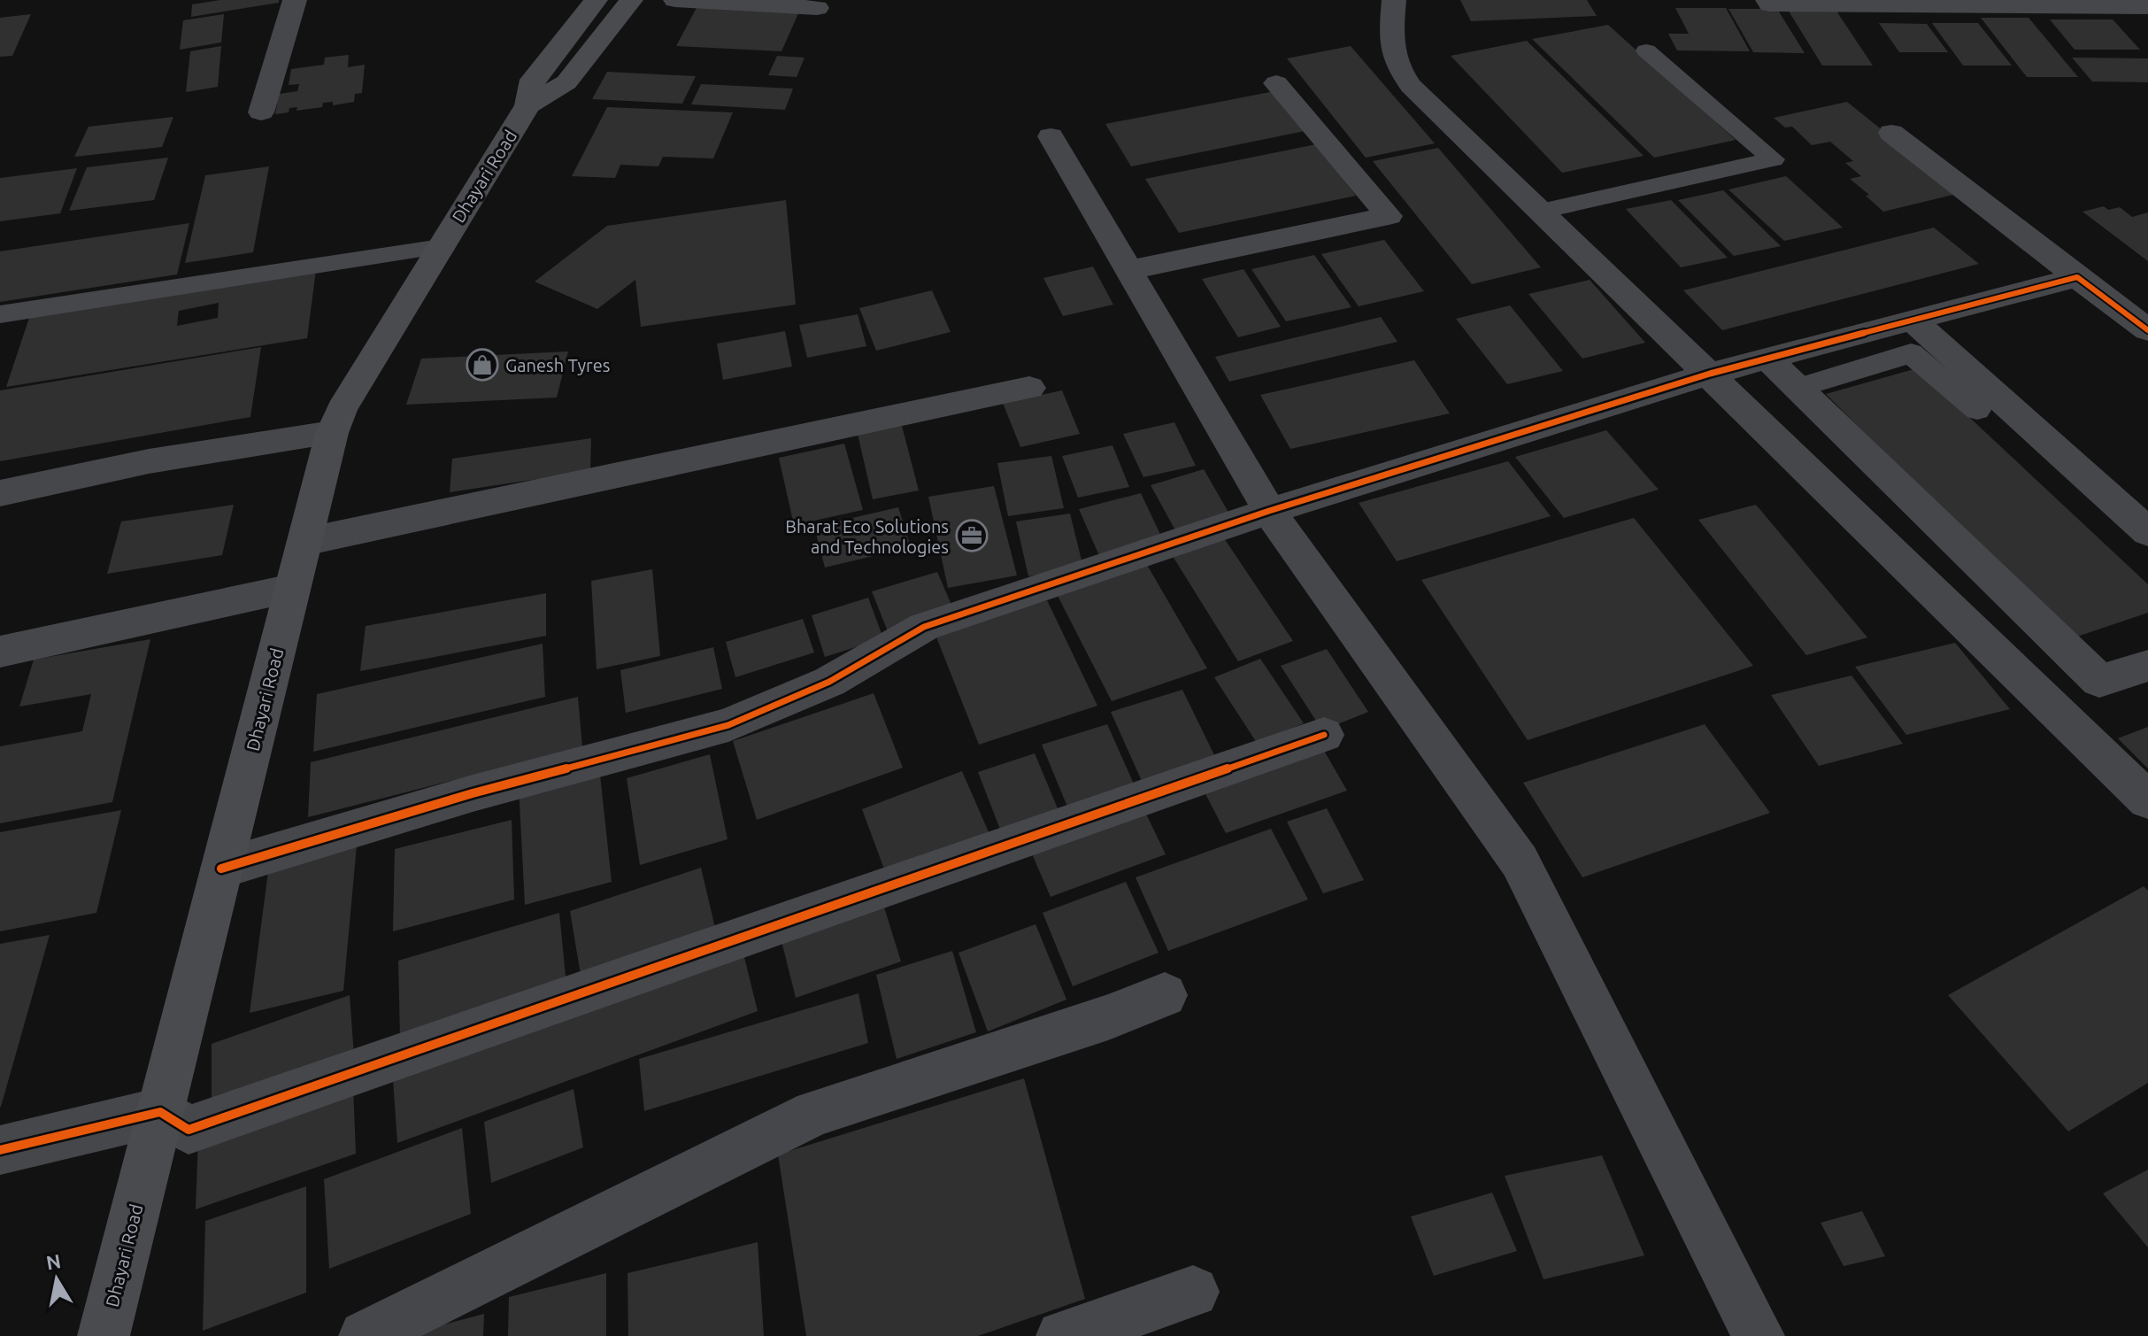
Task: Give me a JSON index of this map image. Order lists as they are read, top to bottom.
{
  "streets": {
    "main road": ["Dhayari Road"]
  },
  "places": {
    "shop": ["Ganesh Tyres"],
    "office": ["Bharat Eco Solutions and Technologies"]
  },
  "north": "top"
}
